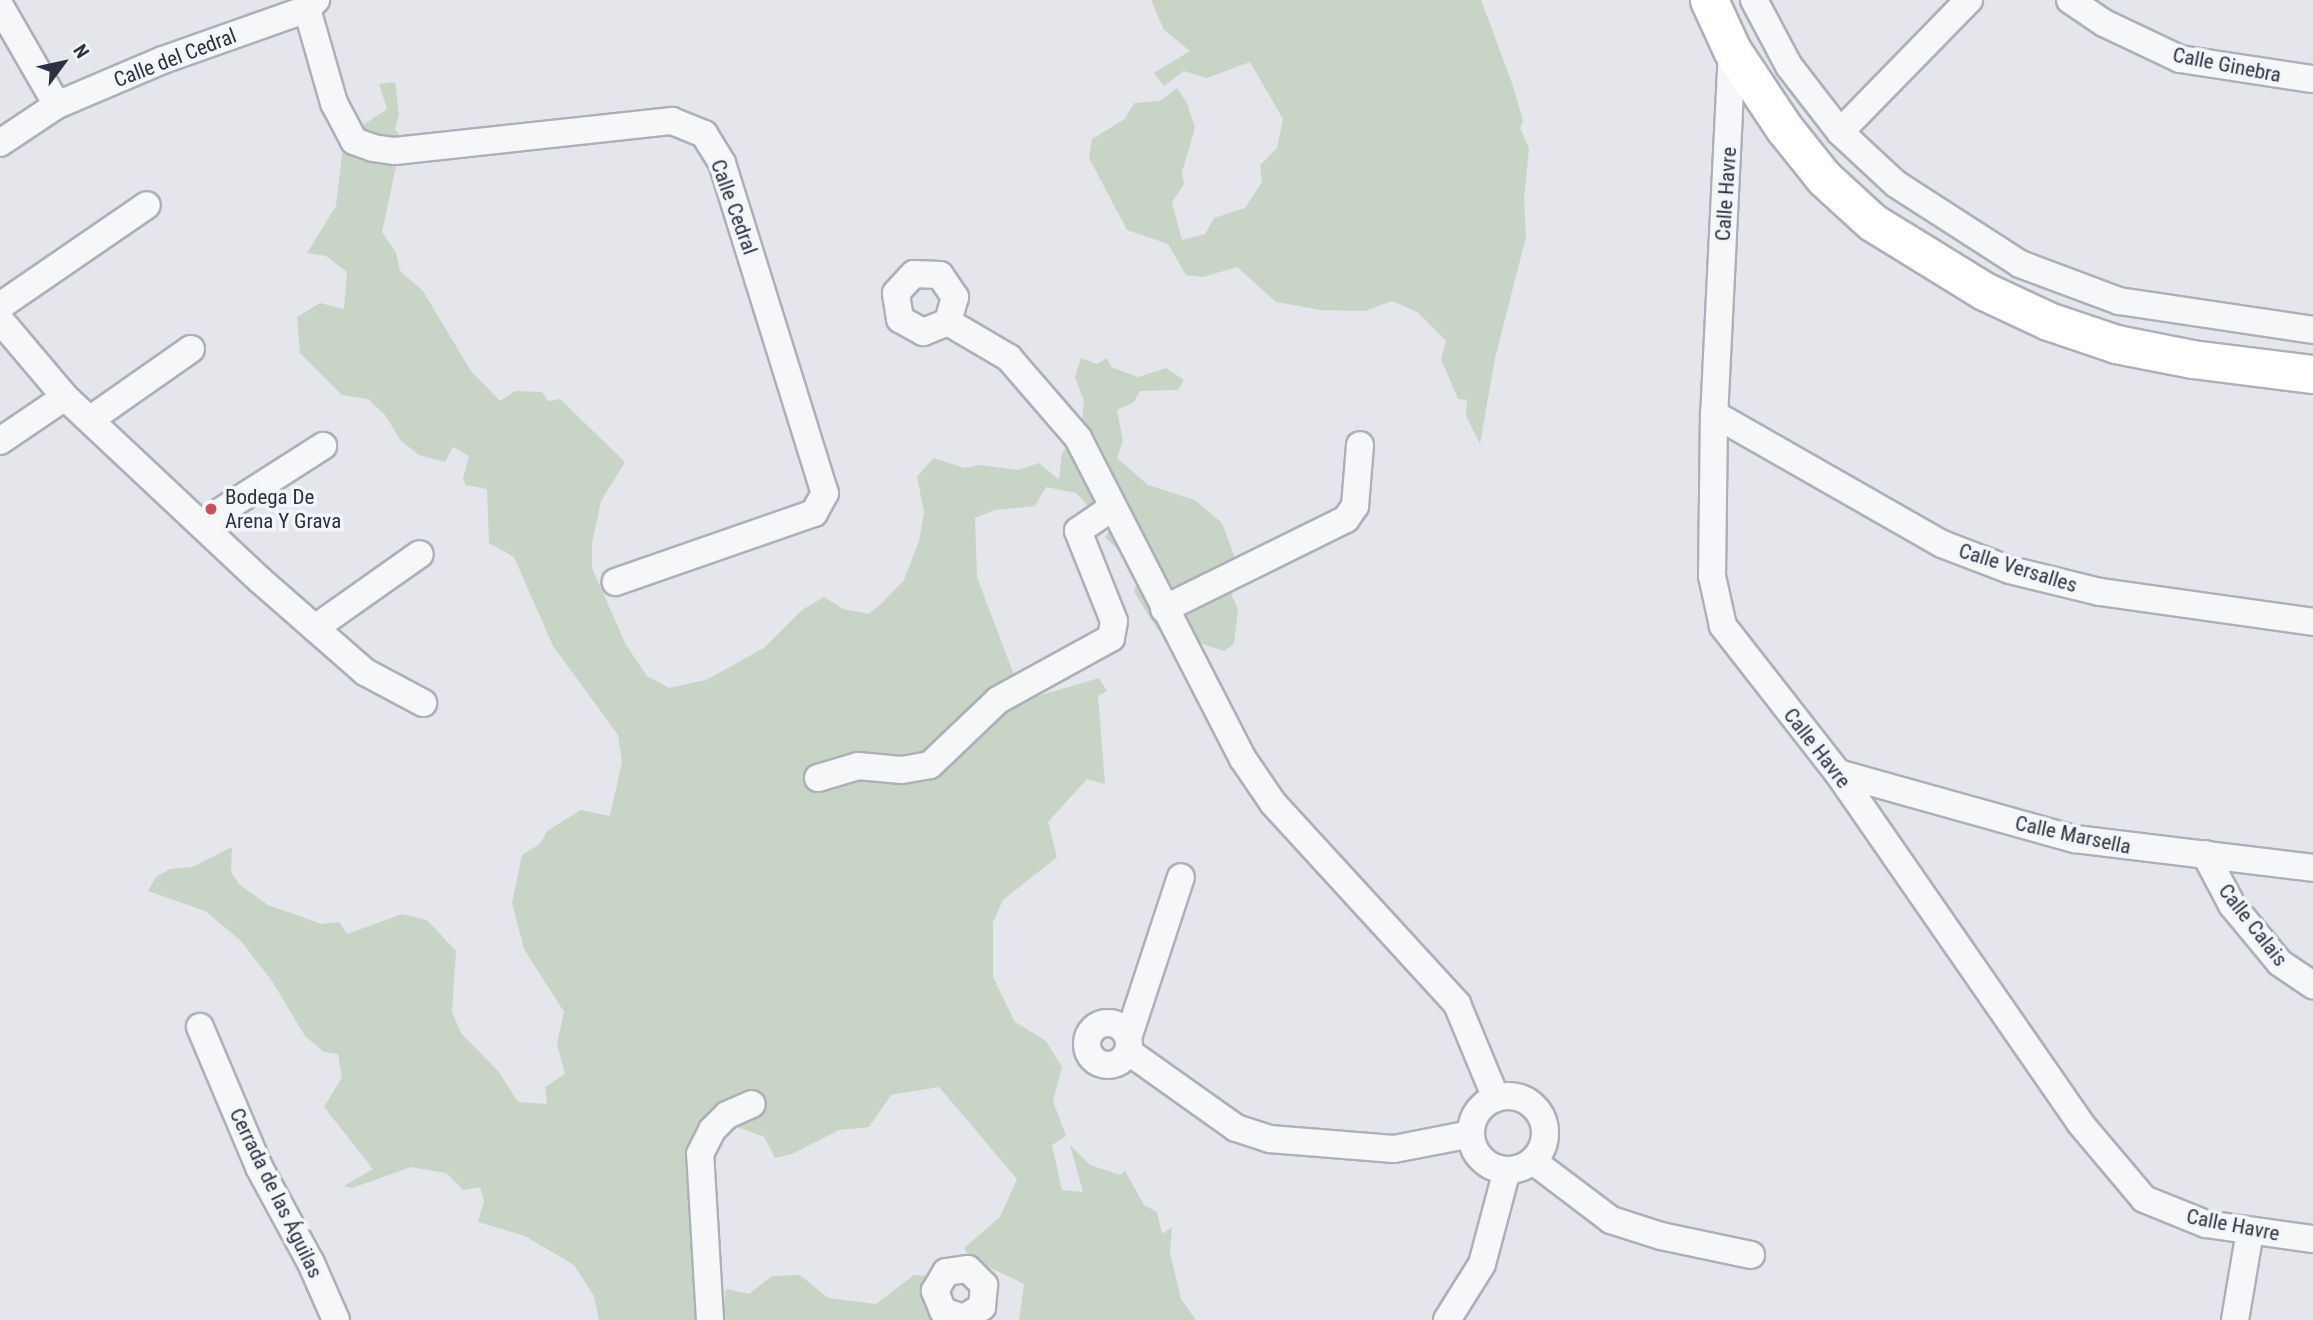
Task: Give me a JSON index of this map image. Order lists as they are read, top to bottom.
{
  "streets": {
    "street": [
      "Calle del Cedral",
      "Calle Ginebra",
      "Calle Havre",
      "Calle Cedral",
      "Calle Versalles",
      "Calle Marsella",
      "Calle Calais",
      "Cerrada de las Águilas"
    ]
  },
  "crossings": [
    ["Calle del Cedral", "Calle Cedral"],
    ["Calle Havre", "Calle Versalles"],
    ["Calle Havre", "Calle Marsella"],
    ["Calle Marsella", "Calle Calais"]
  ],
  "places": ["Bodega De Arena Y Grava"],
  "north": "top right"
}
